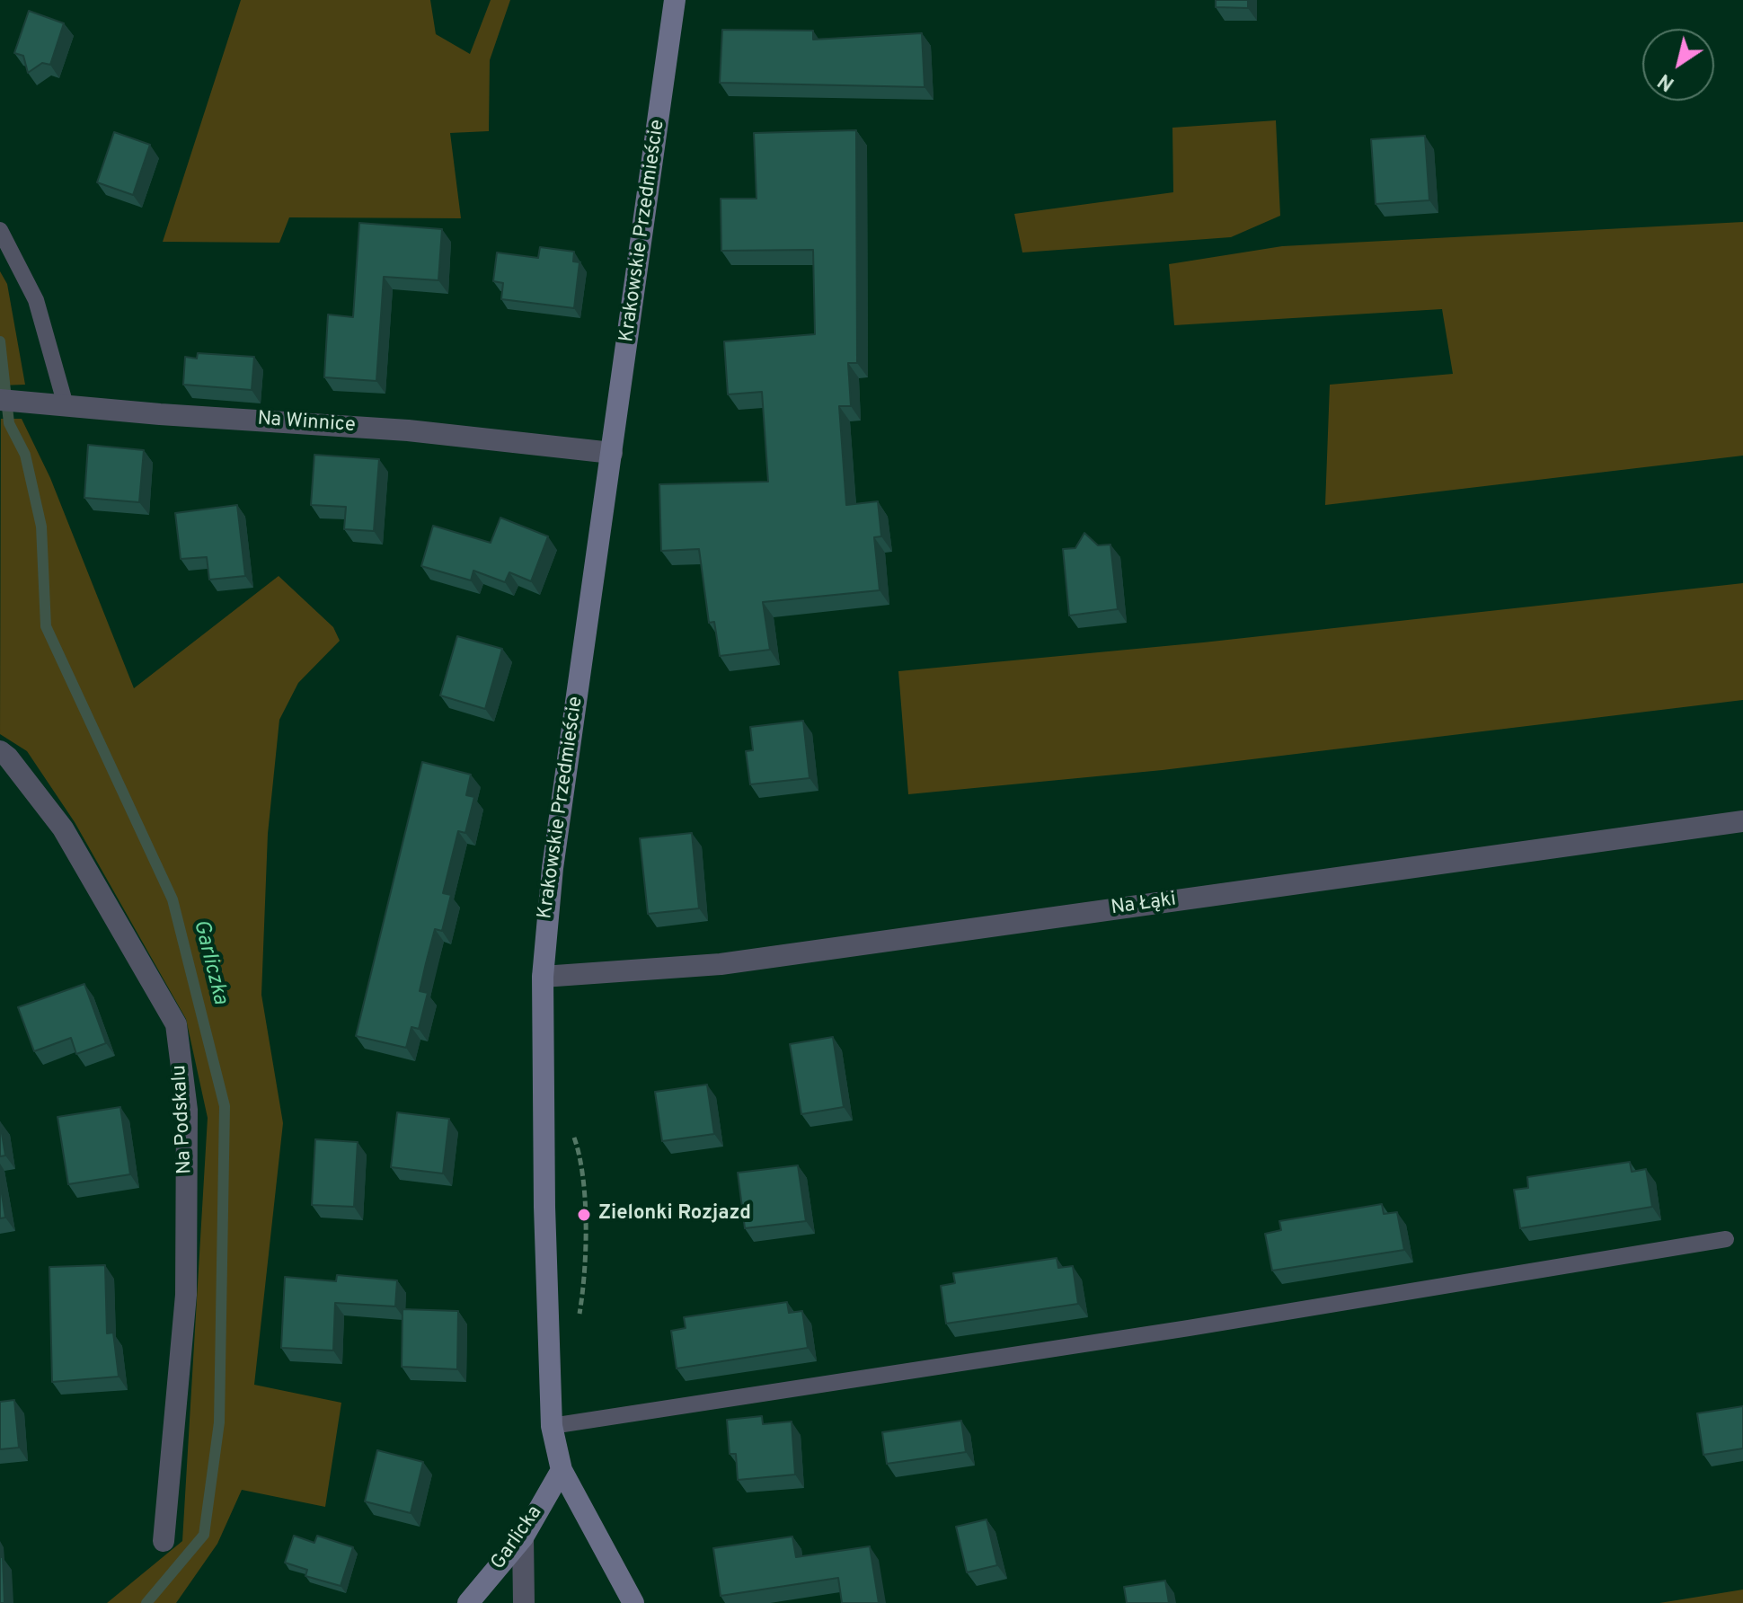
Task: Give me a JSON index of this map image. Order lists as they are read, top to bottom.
{
  "streets": {
    "main road": ["Krakowskie Przedmieście", "Garlicka"],
    "street": ["Na Winnice", "Na Łąki", "Na Podskalu"]
  },
  "crossings": [
    ["Krakowskie Przedmieście", "Na Winnice"],
    ["Krakowskie Przedmieście", "Na Łąki"],
    ["Krakowskie Przedmieście", "Garlicka"]
  ],
  "water": ["Garliczka"],
  "places": ["Zielonki Rozjazd"],
  "north": "bottom left"
}
